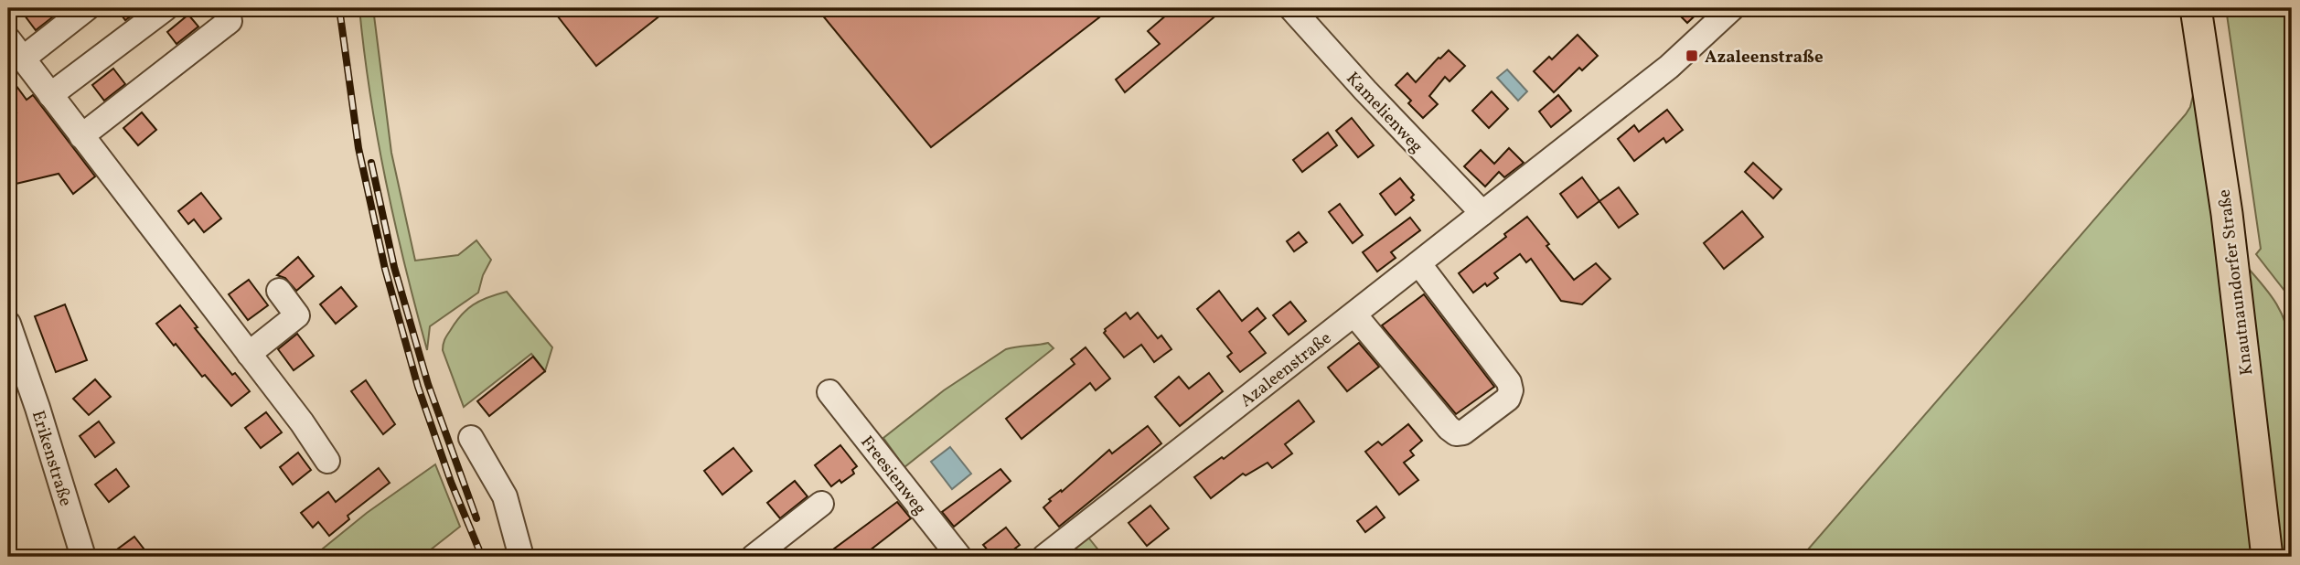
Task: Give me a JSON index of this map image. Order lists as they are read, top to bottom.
{
  "streets": {
    "main road": ["Knautnaundorfer Straße"],
    "street": [
      "Kamelienweg",
      "Azaleenstraße",
      "Erikenstraße",
      "Freesienweg"
    ]
  },
  "crossings": [
    ["Kamelienweg", "Azaleenstraße"]
  ],
  "places": {
    "transit": ["Azaleenstraße"]
  }
}
